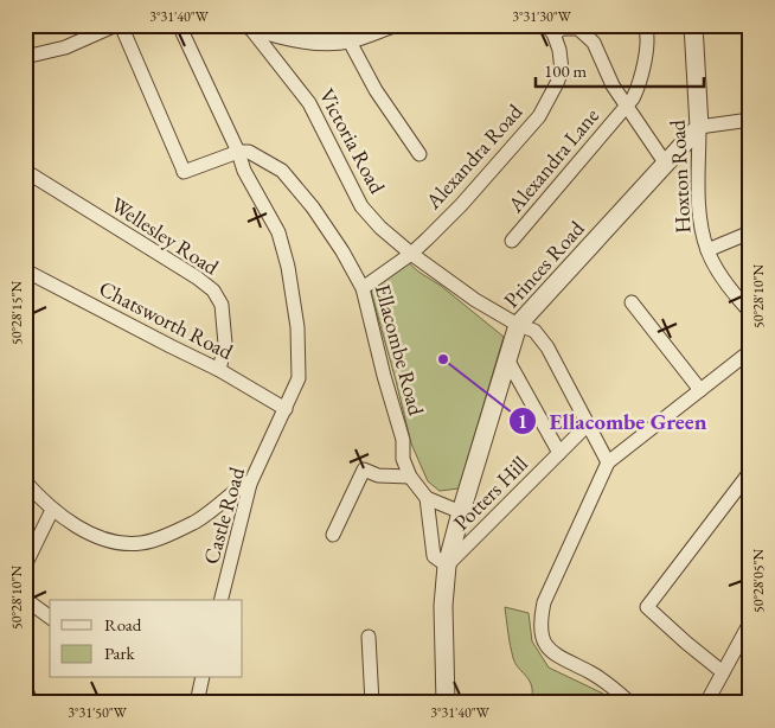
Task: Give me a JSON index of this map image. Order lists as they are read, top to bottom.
{
  "streets": {
    "street": [
      "Victoria Road",
      "Alexandra Road",
      "Alexandra Lane",
      "Hoxton Road",
      "Wellesley Road",
      "Princes Road",
      "Chatsworth Road",
      "Ellacombe Road",
      "Potters Hill",
      "Castle Road"
    ]
  },
  "crossings": [
    ["Victoria Road", "Alexandra Road"],
    ["Victoria Road", "Princes Road"],
    ["Victoria Road", "Potters Hill"],
    ["Alexandra Road", "Ellacombe Road"],
    ["Hoxton Road", "Princes Road"],
    ["Wellesley Road", "Chatsworth Road"],
    ["Princes Road", "Ellacombe Road"],
    ["Princes Road", "Potters Hill"],
    ["Chatsworth Road", "Castle Road"],
    ["Ellacombe Road", "Castle Road"]
  ],
  "places": ["Ellacombe Green"],
  "legend": ["Road", "Park"],
  "scale_bar": "100 m",
  "coordinates": [
    "3°31'40\"W",
    "3°31'30\"W",
    "50°28'10\"N",
    "50°28'15\"N",
    "50°28'05\"N",
    "3°31'50\"W"
  ]
}
